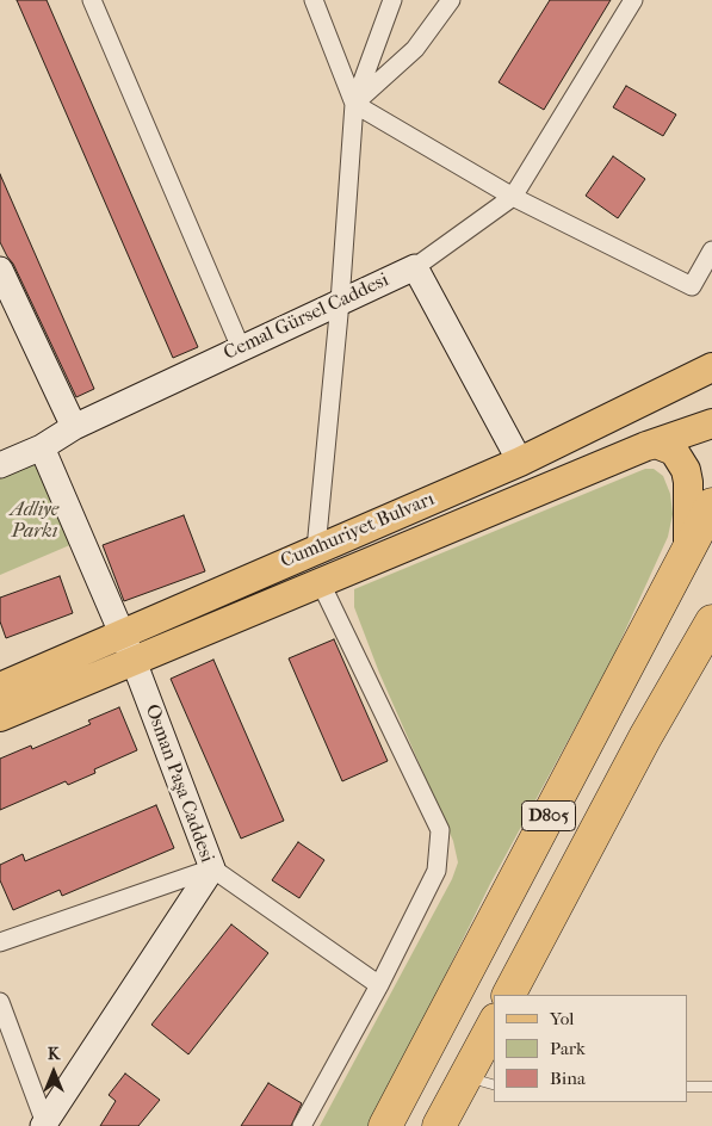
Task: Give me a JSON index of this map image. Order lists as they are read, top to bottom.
{
  "streets": {
    "highway": ["D805"],
    "main road": ["Cemal Gürsel Caddesi", "Cumhuriyet Bulvarı", "Osman Paşa Caddesi"]
  },
  "crossings": [
    ["Cemal Gürsel Caddesi", "Osman Paşa Caddesi"],
    ["Cumhuriyet Bulvarı", "Osman Paşa Caddesi"]
  ],
  "parks": ["Adliye Parkı"],
  "legend": ["Yol", "Park", "Bina"],
  "north": "top"
}
